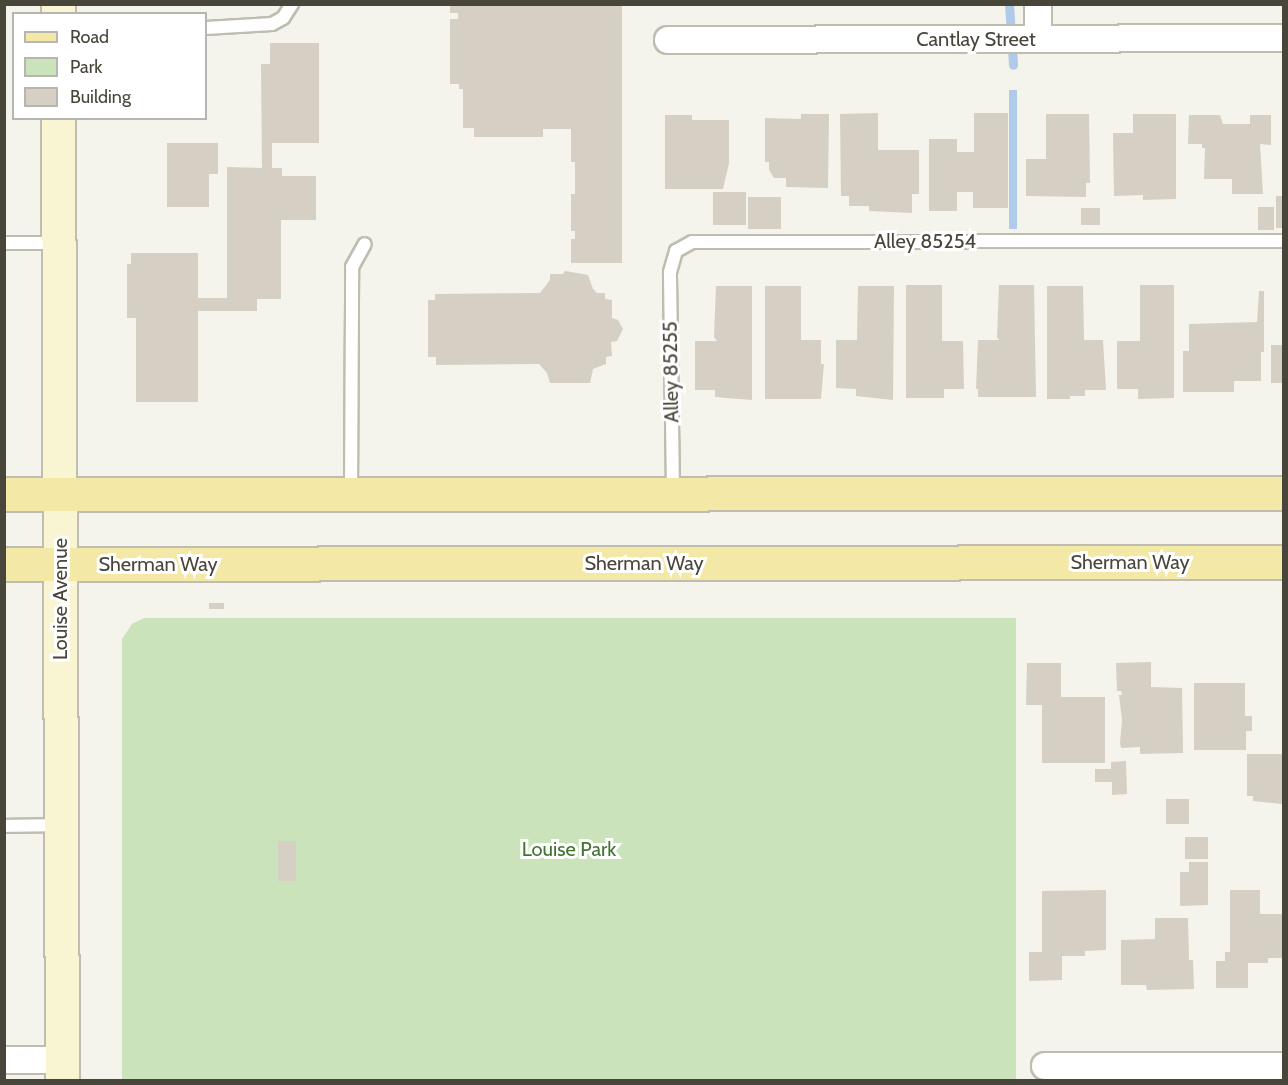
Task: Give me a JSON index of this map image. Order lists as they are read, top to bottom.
{
  "streets": {
    "main road": ["Sherman Way", "Louise Avenue"],
    "street": ["Cantlay Street"],
    "lane": ["Alley 85254", "Alley 85255"]
  },
  "crossings": [
    ["Alley 85254", "Alley 85255"],
    ["Sherman Way", "Louise Avenue"]
  ],
  "parks": ["Louise Park"],
  "legend": ["Road", "Park", "Building"]
}
